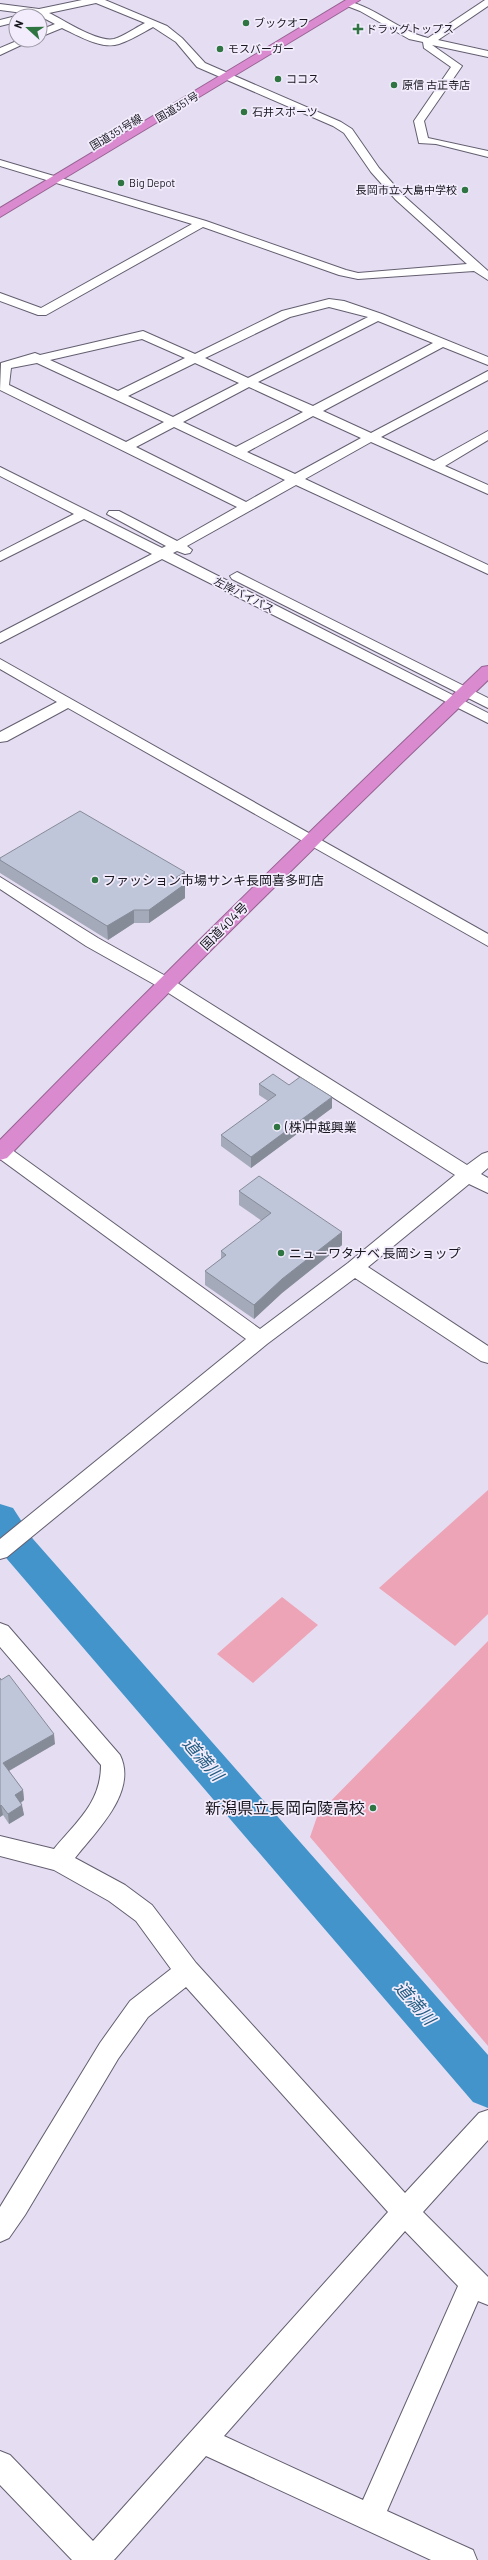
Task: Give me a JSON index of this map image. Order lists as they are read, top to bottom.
{
  "streets": {
    "highway": ["国道351号", "国道351号線", "国道404号"],
    "street": ["左岸バイパス"]
  },
  "crossings": [
    ["国道351号", "国道351号線"],
    ["左岸バイパス", "国道404号"]
  ],
  "water": ["道満川"],
  "places": {
    "other": [
      "ブックオフ",
      "モスバーガー",
      "ココス",
      "原信 古正寺店",
      "石井スポーツ",
      "Big Depot",
      "長岡市立 大島中学校",
      "ファッション市場サンキ長岡喜多町店",
      "(株)中越興業",
      "ニューワタナベ 長岡ショップ",
      "新潟県立長岡向陵高校"
    ],
    "health": ["ドラッグトップス"]
  },
  "north": "left"
}
